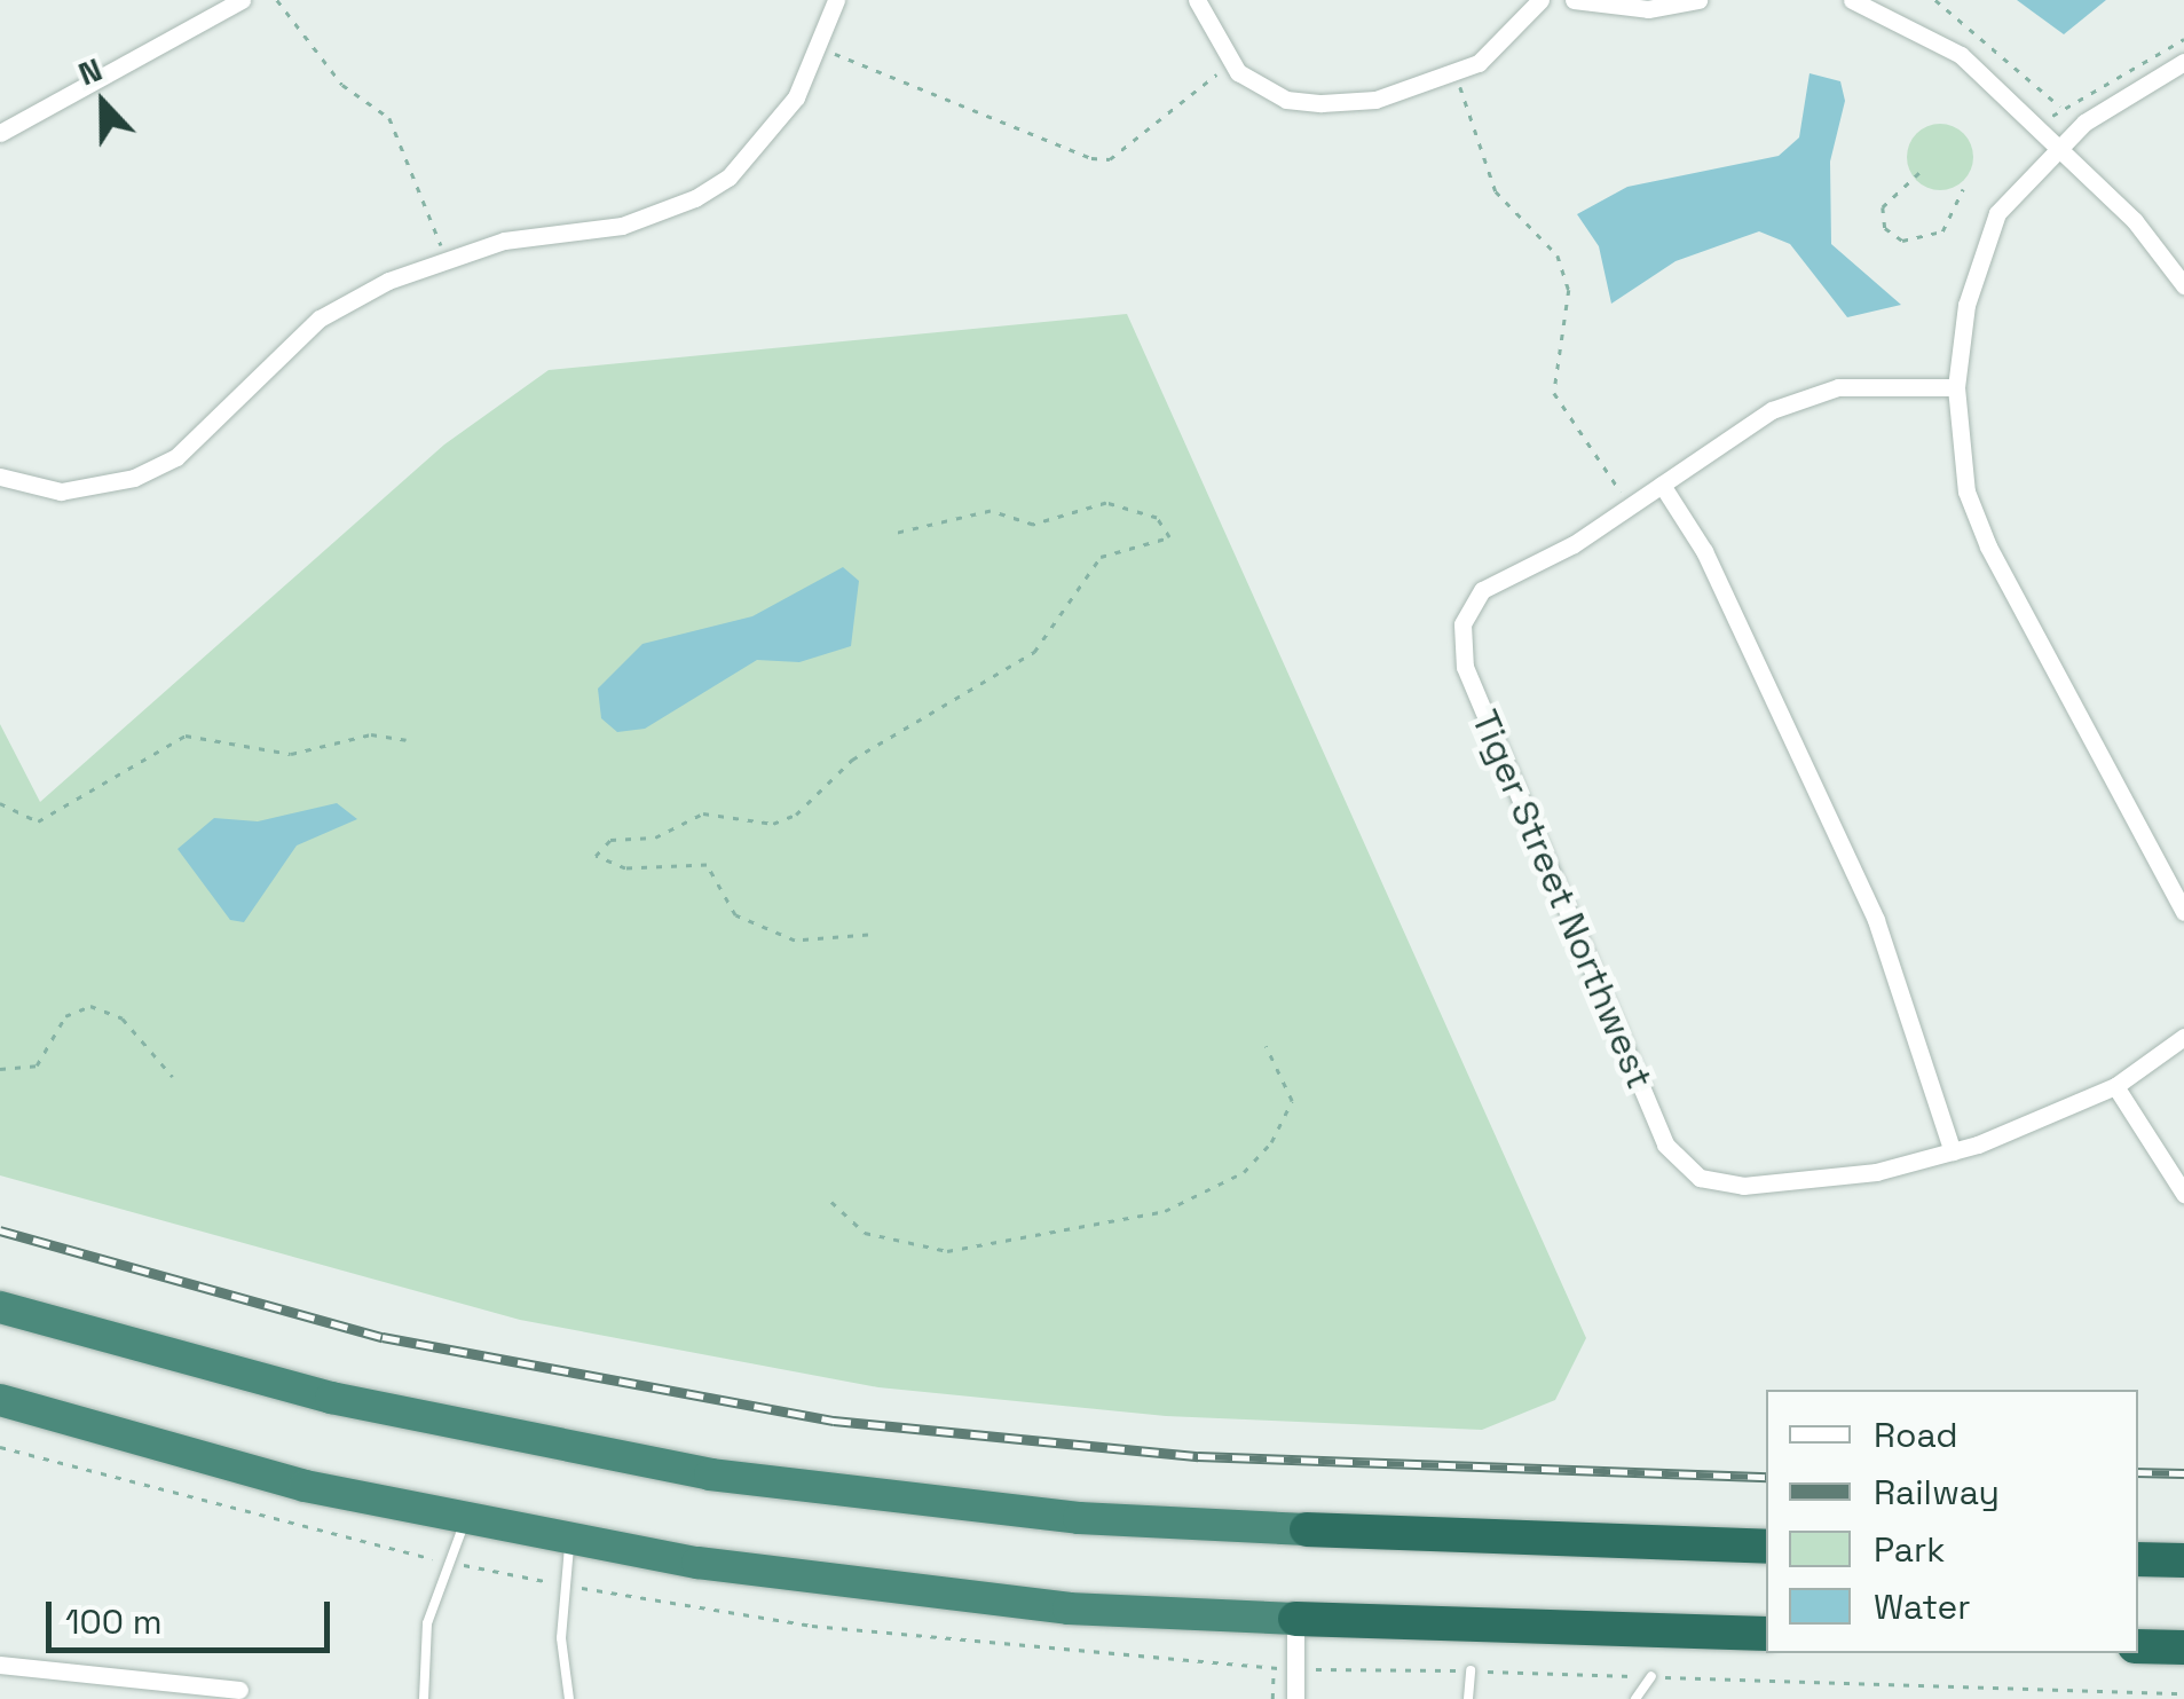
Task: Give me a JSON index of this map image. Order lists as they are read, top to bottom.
{
  "streets": {
    "street": ["Tiger Street Northwest"]
  },
  "legend": [
    "Road",
    "Railway",
    "Park",
    "Water"
  ],
  "scale_bar": "100 m",
  "north": "top"
}
